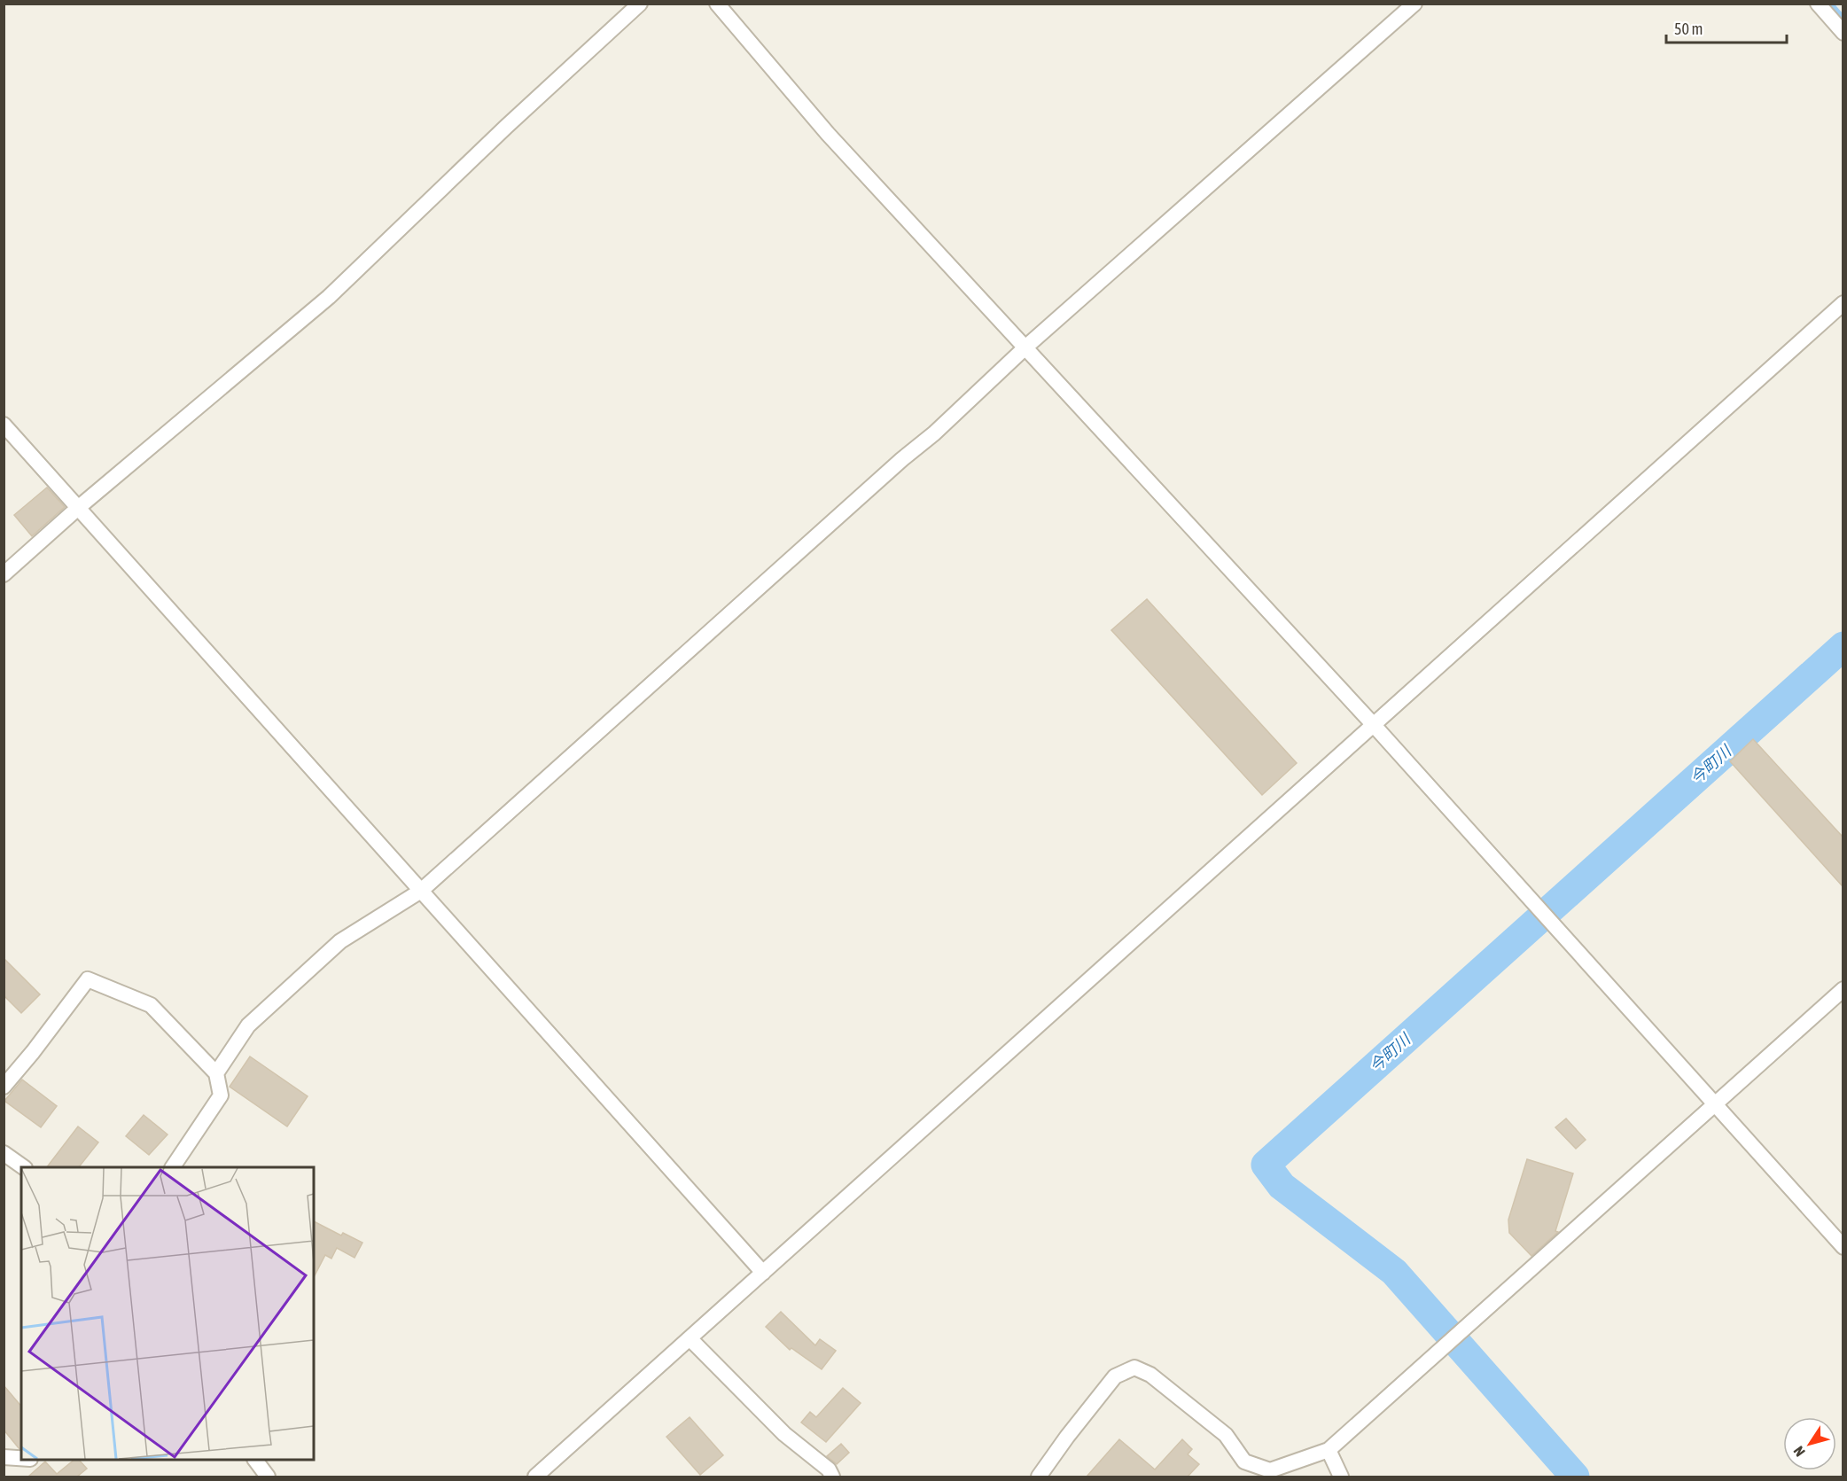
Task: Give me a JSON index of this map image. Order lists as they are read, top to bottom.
{
  "water": ["今町川"],
  "scale_bar": "50 m",
  "north": "bottom left"
}
